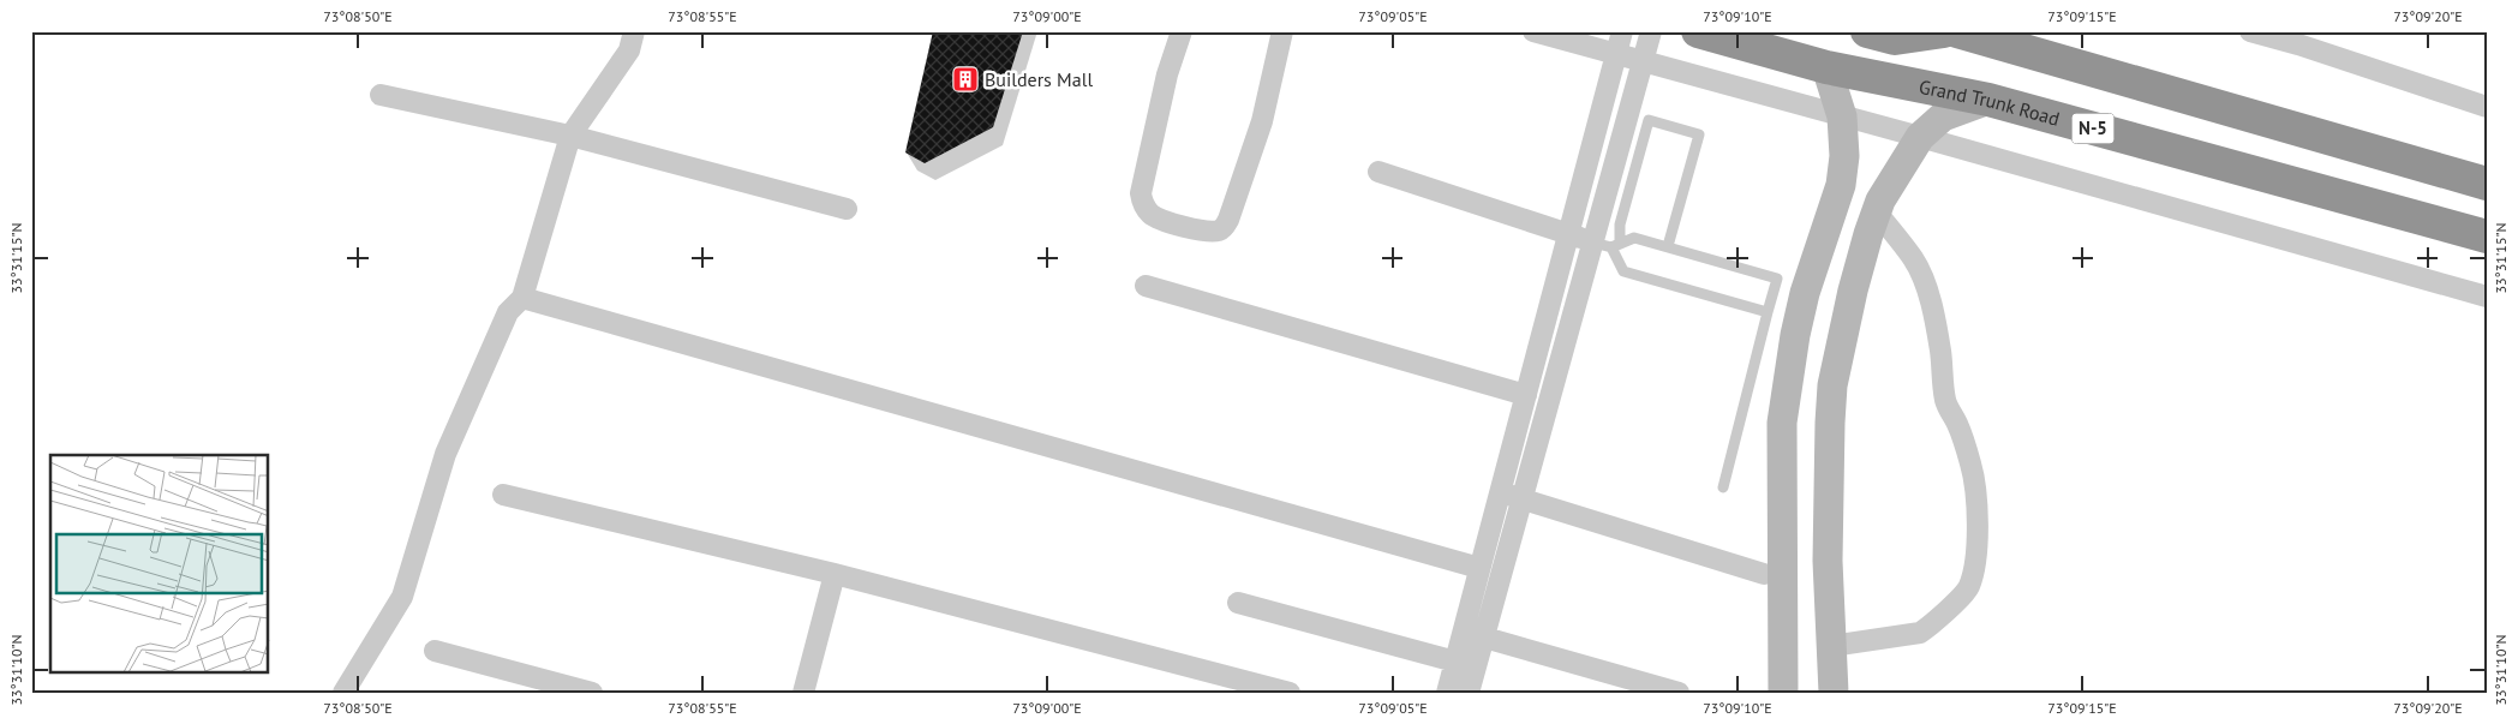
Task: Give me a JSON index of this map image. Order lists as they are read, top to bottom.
{
  "streets": {
    "highway": ["Grand Trunk Road", "N-5"]
  },
  "places": {
    "building": ["Builders Mall"]
  },
  "coordinates": [
    "73°08'50\"E",
    "73°08'55\"E",
    "73°09'00\"E",
    "73°09'05\"E",
    "73°09'10\"E",
    "73°09'15\"E",
    "73°09'20\"E",
    "33°31'15\"N",
    "33°31'10\"N"
  ]
}
